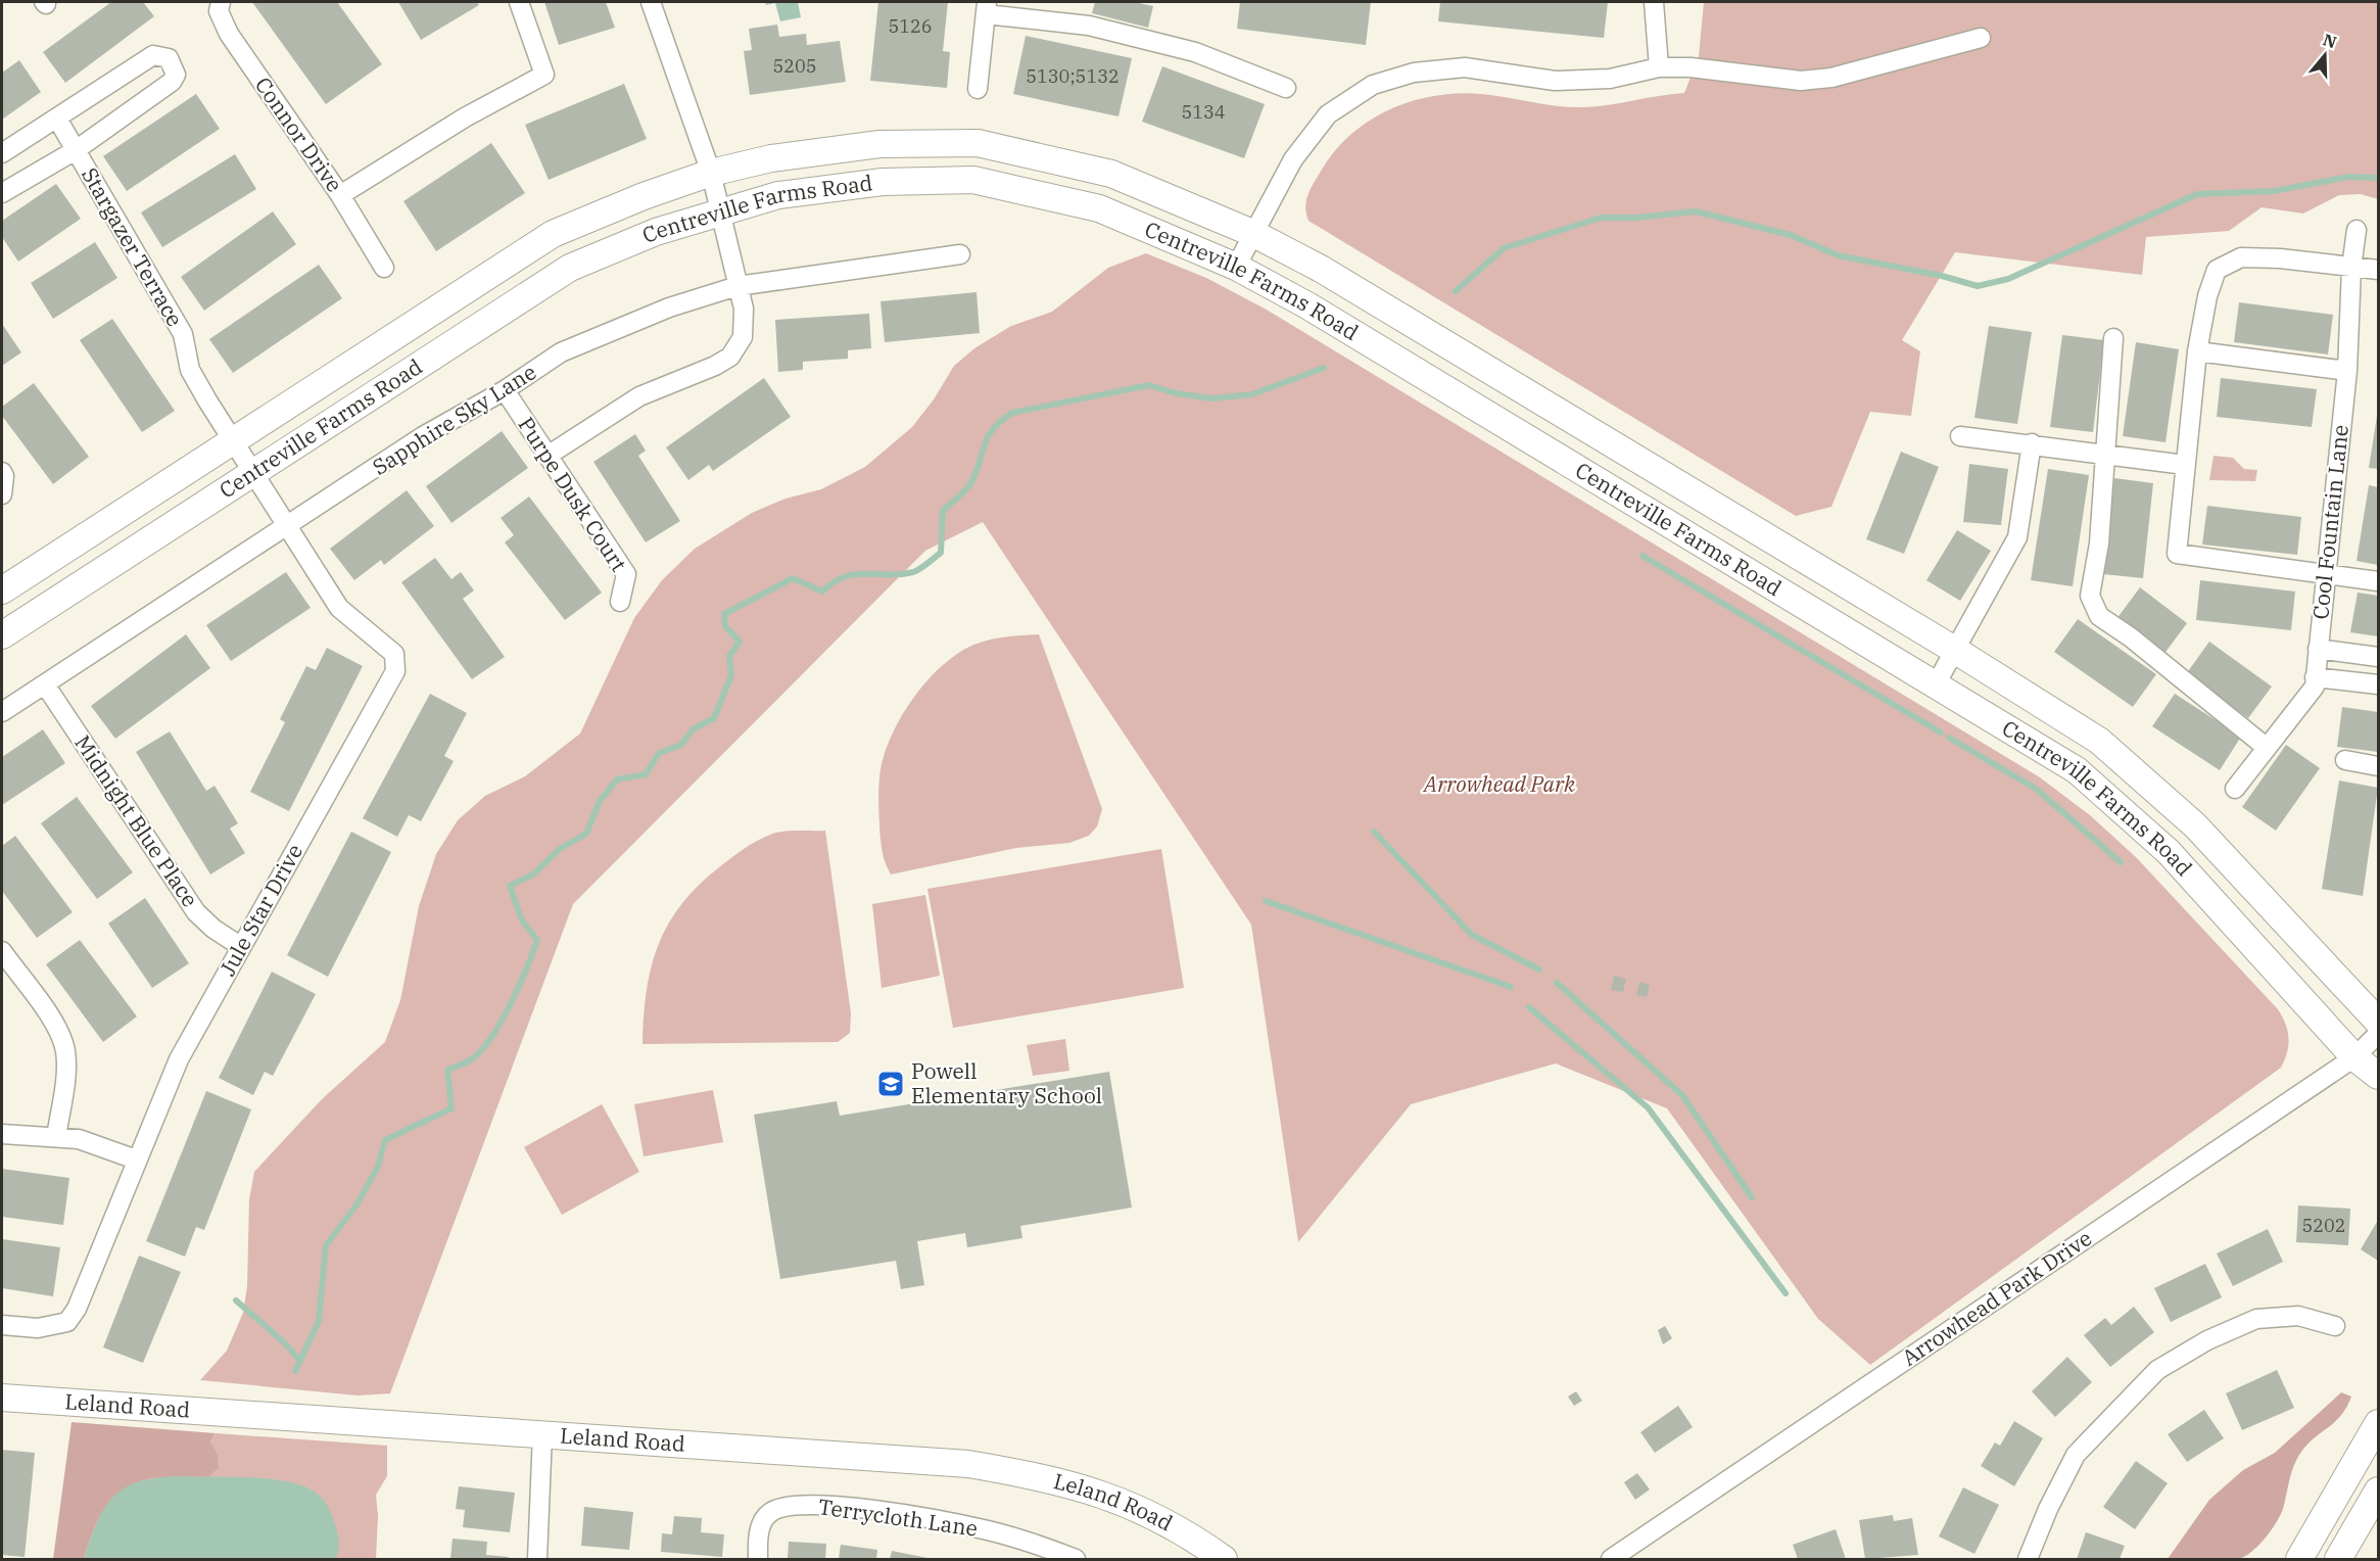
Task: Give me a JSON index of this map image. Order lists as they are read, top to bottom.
{
  "streets": {
    "street": [
      "Connor Drive",
      "Centreville Farms Road",
      "Stargazer Terrace",
      "Sapphire Sky Lane",
      "Purpe Dusk Court",
      "Cool Fountain Lane",
      "Midnight Blue Place",
      "Jule Star Drive",
      "Arrowhead Park Drive",
      "Leland Road",
      "Terrycloth Lane"
    ]
  },
  "crossings": [
    ["Centreville Farms Road", "Stargazer Terrace"],
    ["Centreville Farms Road", "Jule Star Drive"],
    ["Centreville Farms Road", "Arrowhead Park Drive"],
    ["Stargazer Terrace", "Jule Star Drive"],
    ["Sapphire Sky Lane", "Purpe Dusk Court"],
    ["Sapphire Sky Lane", "Midnight Blue Place"],
    ["Sapphire Sky Lane", "Jule Star Drive"],
    ["Midnight Blue Place", "Jule Star Drive"]
  ],
  "parks": ["Arrowhead Park"],
  "places": {
    "school or university": ["Powell Elementary School"]
  },
  "house_numbers": [
    "5126",
    "5205",
    "5130;5132",
    "5134",
    "5202"
  ],
  "north": "top"
}
